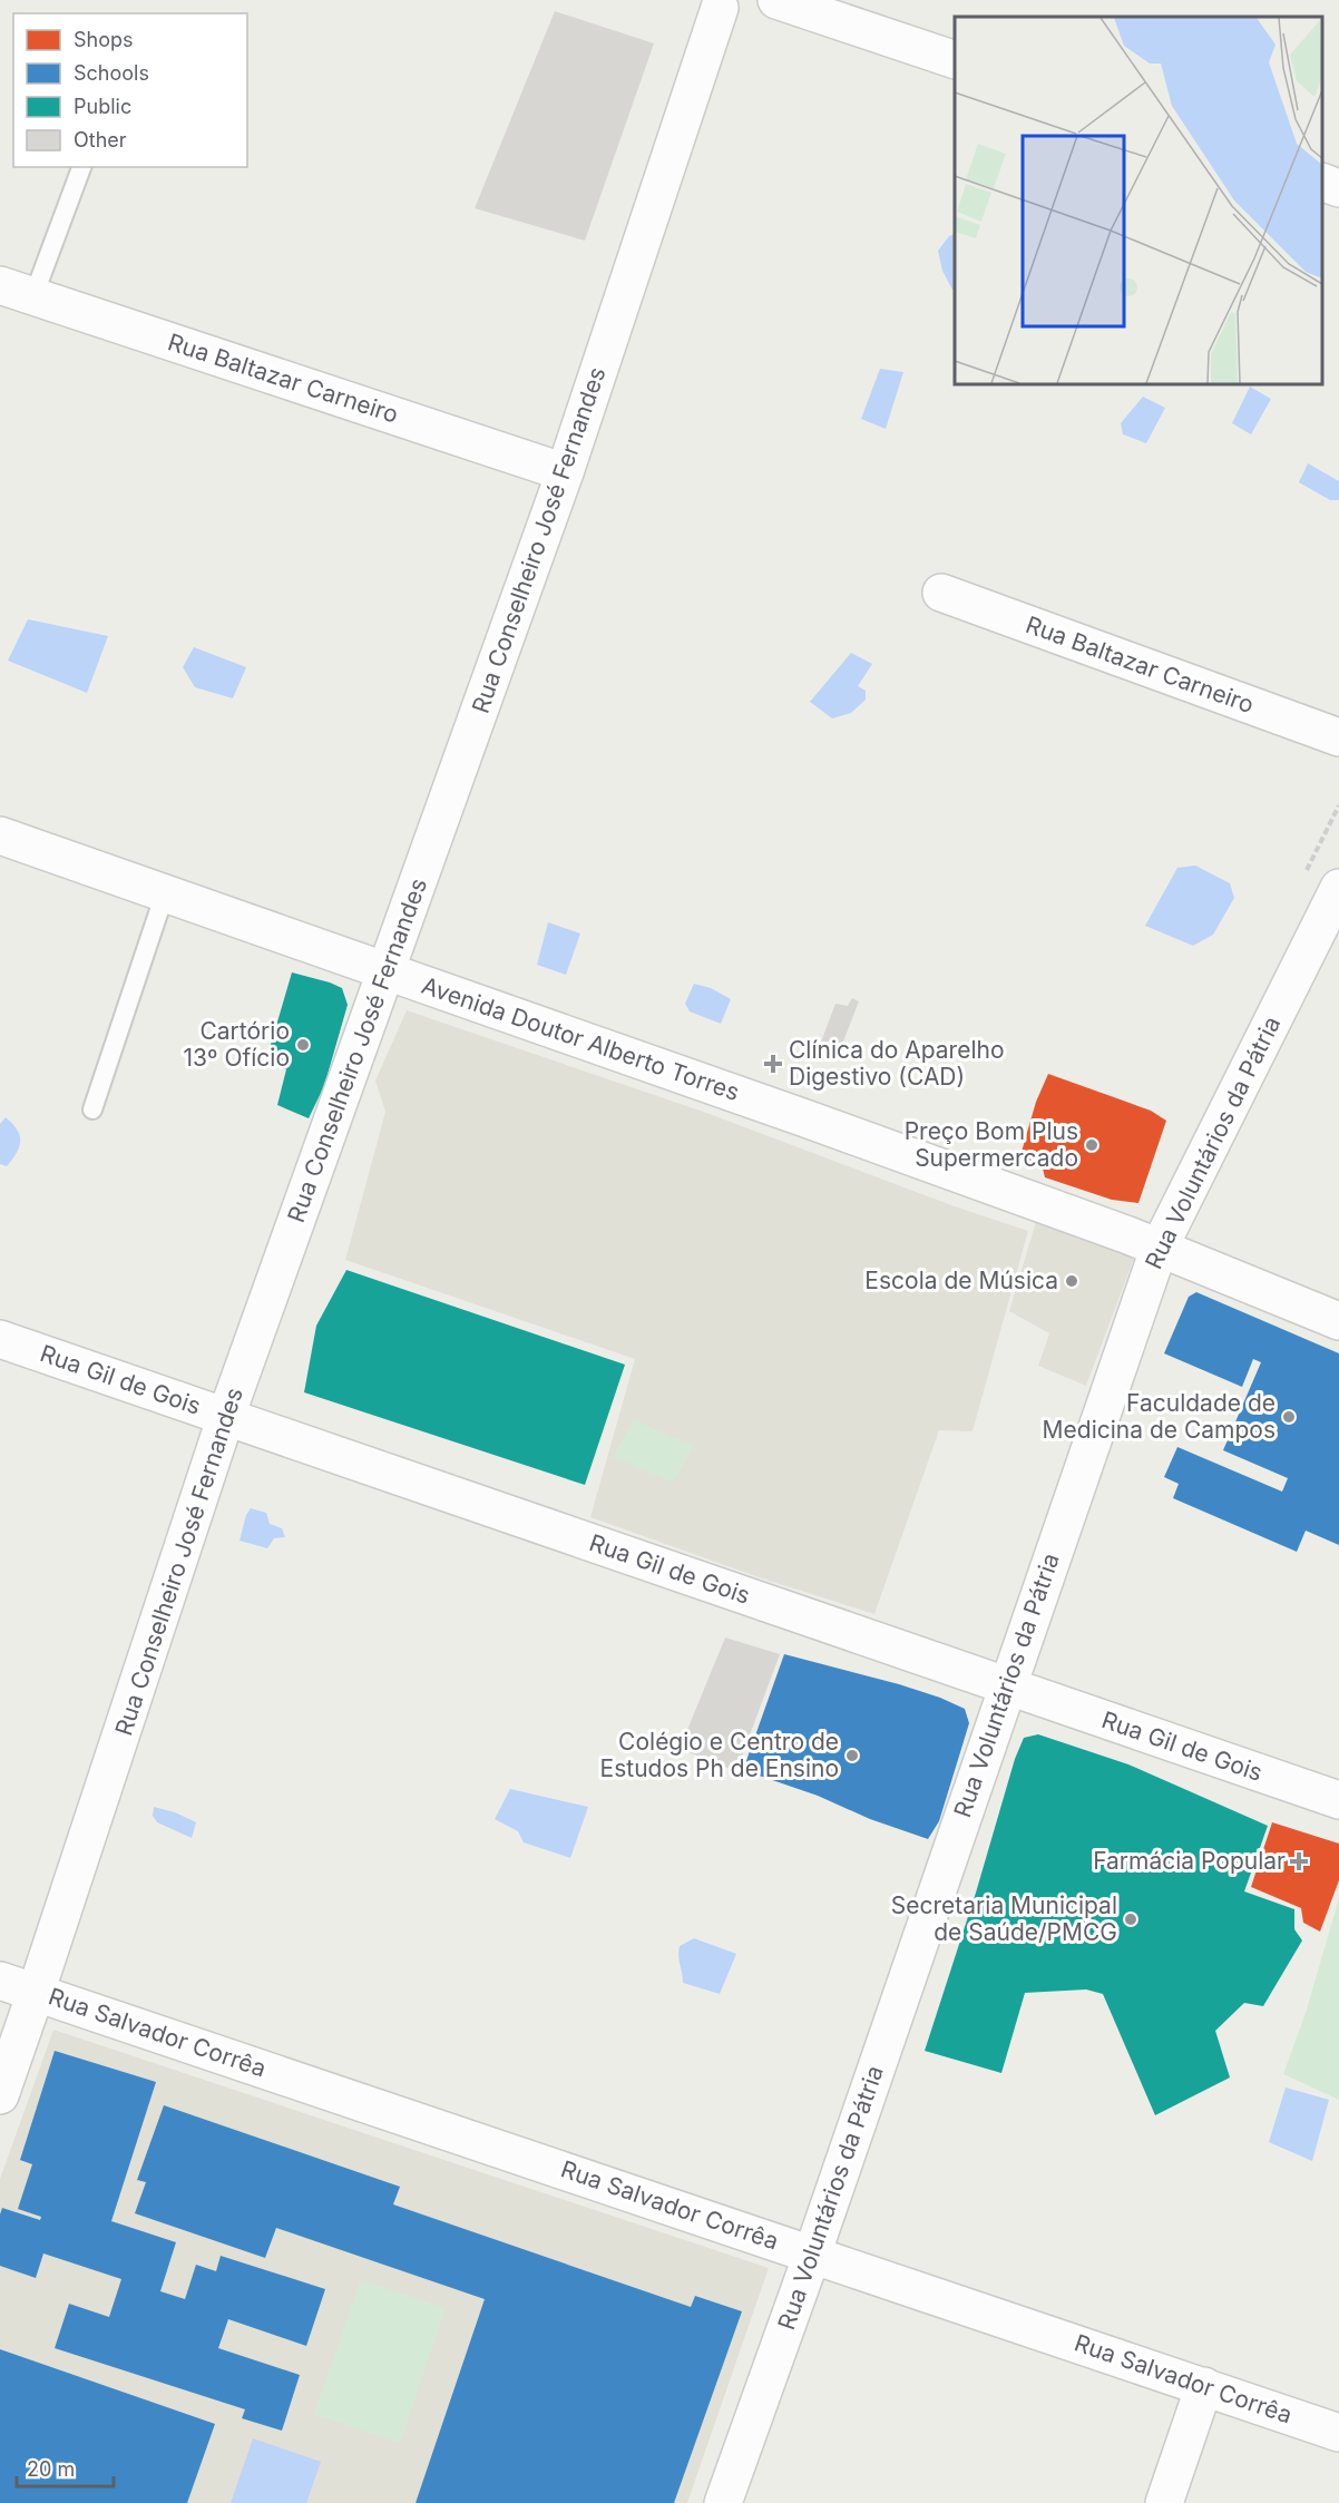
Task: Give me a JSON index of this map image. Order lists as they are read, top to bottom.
{
  "streets": {
    "main road": [
      "Rua Baltazar Carneiro",
      "Rua Conselheiro José Fernandes",
      "Avenida Doutor Alberto Torres",
      "Rua Voluntários da Pátria",
      "Rua Gil de Gois",
      "Rua Salvador Corrêa"
    ]
  },
  "crossings": [
    ["Rua Baltazar Carneiro", "Rua Conselheiro José Fernandes"],
    ["Rua Conselheiro José Fernandes", "Avenida Doutor Alberto Torres"],
    ["Rua Conselheiro José Fernandes", "Rua Gil de Gois"],
    ["Rua Conselheiro José Fernandes", "Rua Salvador Corrêa"],
    ["Avenida Doutor Alberto Torres", "Rua Voluntários da Pátria"],
    ["Rua Voluntários da Pátria", "Rua Gil de Gois"],
    ["Rua Voluntários da Pátria", "Rua Salvador Corrêa"]
  ],
  "places": {
    "other": [
      "Cartório 13º Ofício",
      "Preço Bom Plus Supermercado",
      "Escola de Música",
      "Faculdade de Medicina de Campos",
      "Colégio e Centro de Estudos Ph de Ensino",
      "Secretaria Municipal de Saúde/PMCG"
    ],
    "health": ["Clínica do Aparelho Digestivo (CAD)", "Farmácia Popular"]
  },
  "legend": [
    "Shops",
    "Schools",
    "Public",
    "Other"
  ],
  "scale_bar": "20 m"
}
